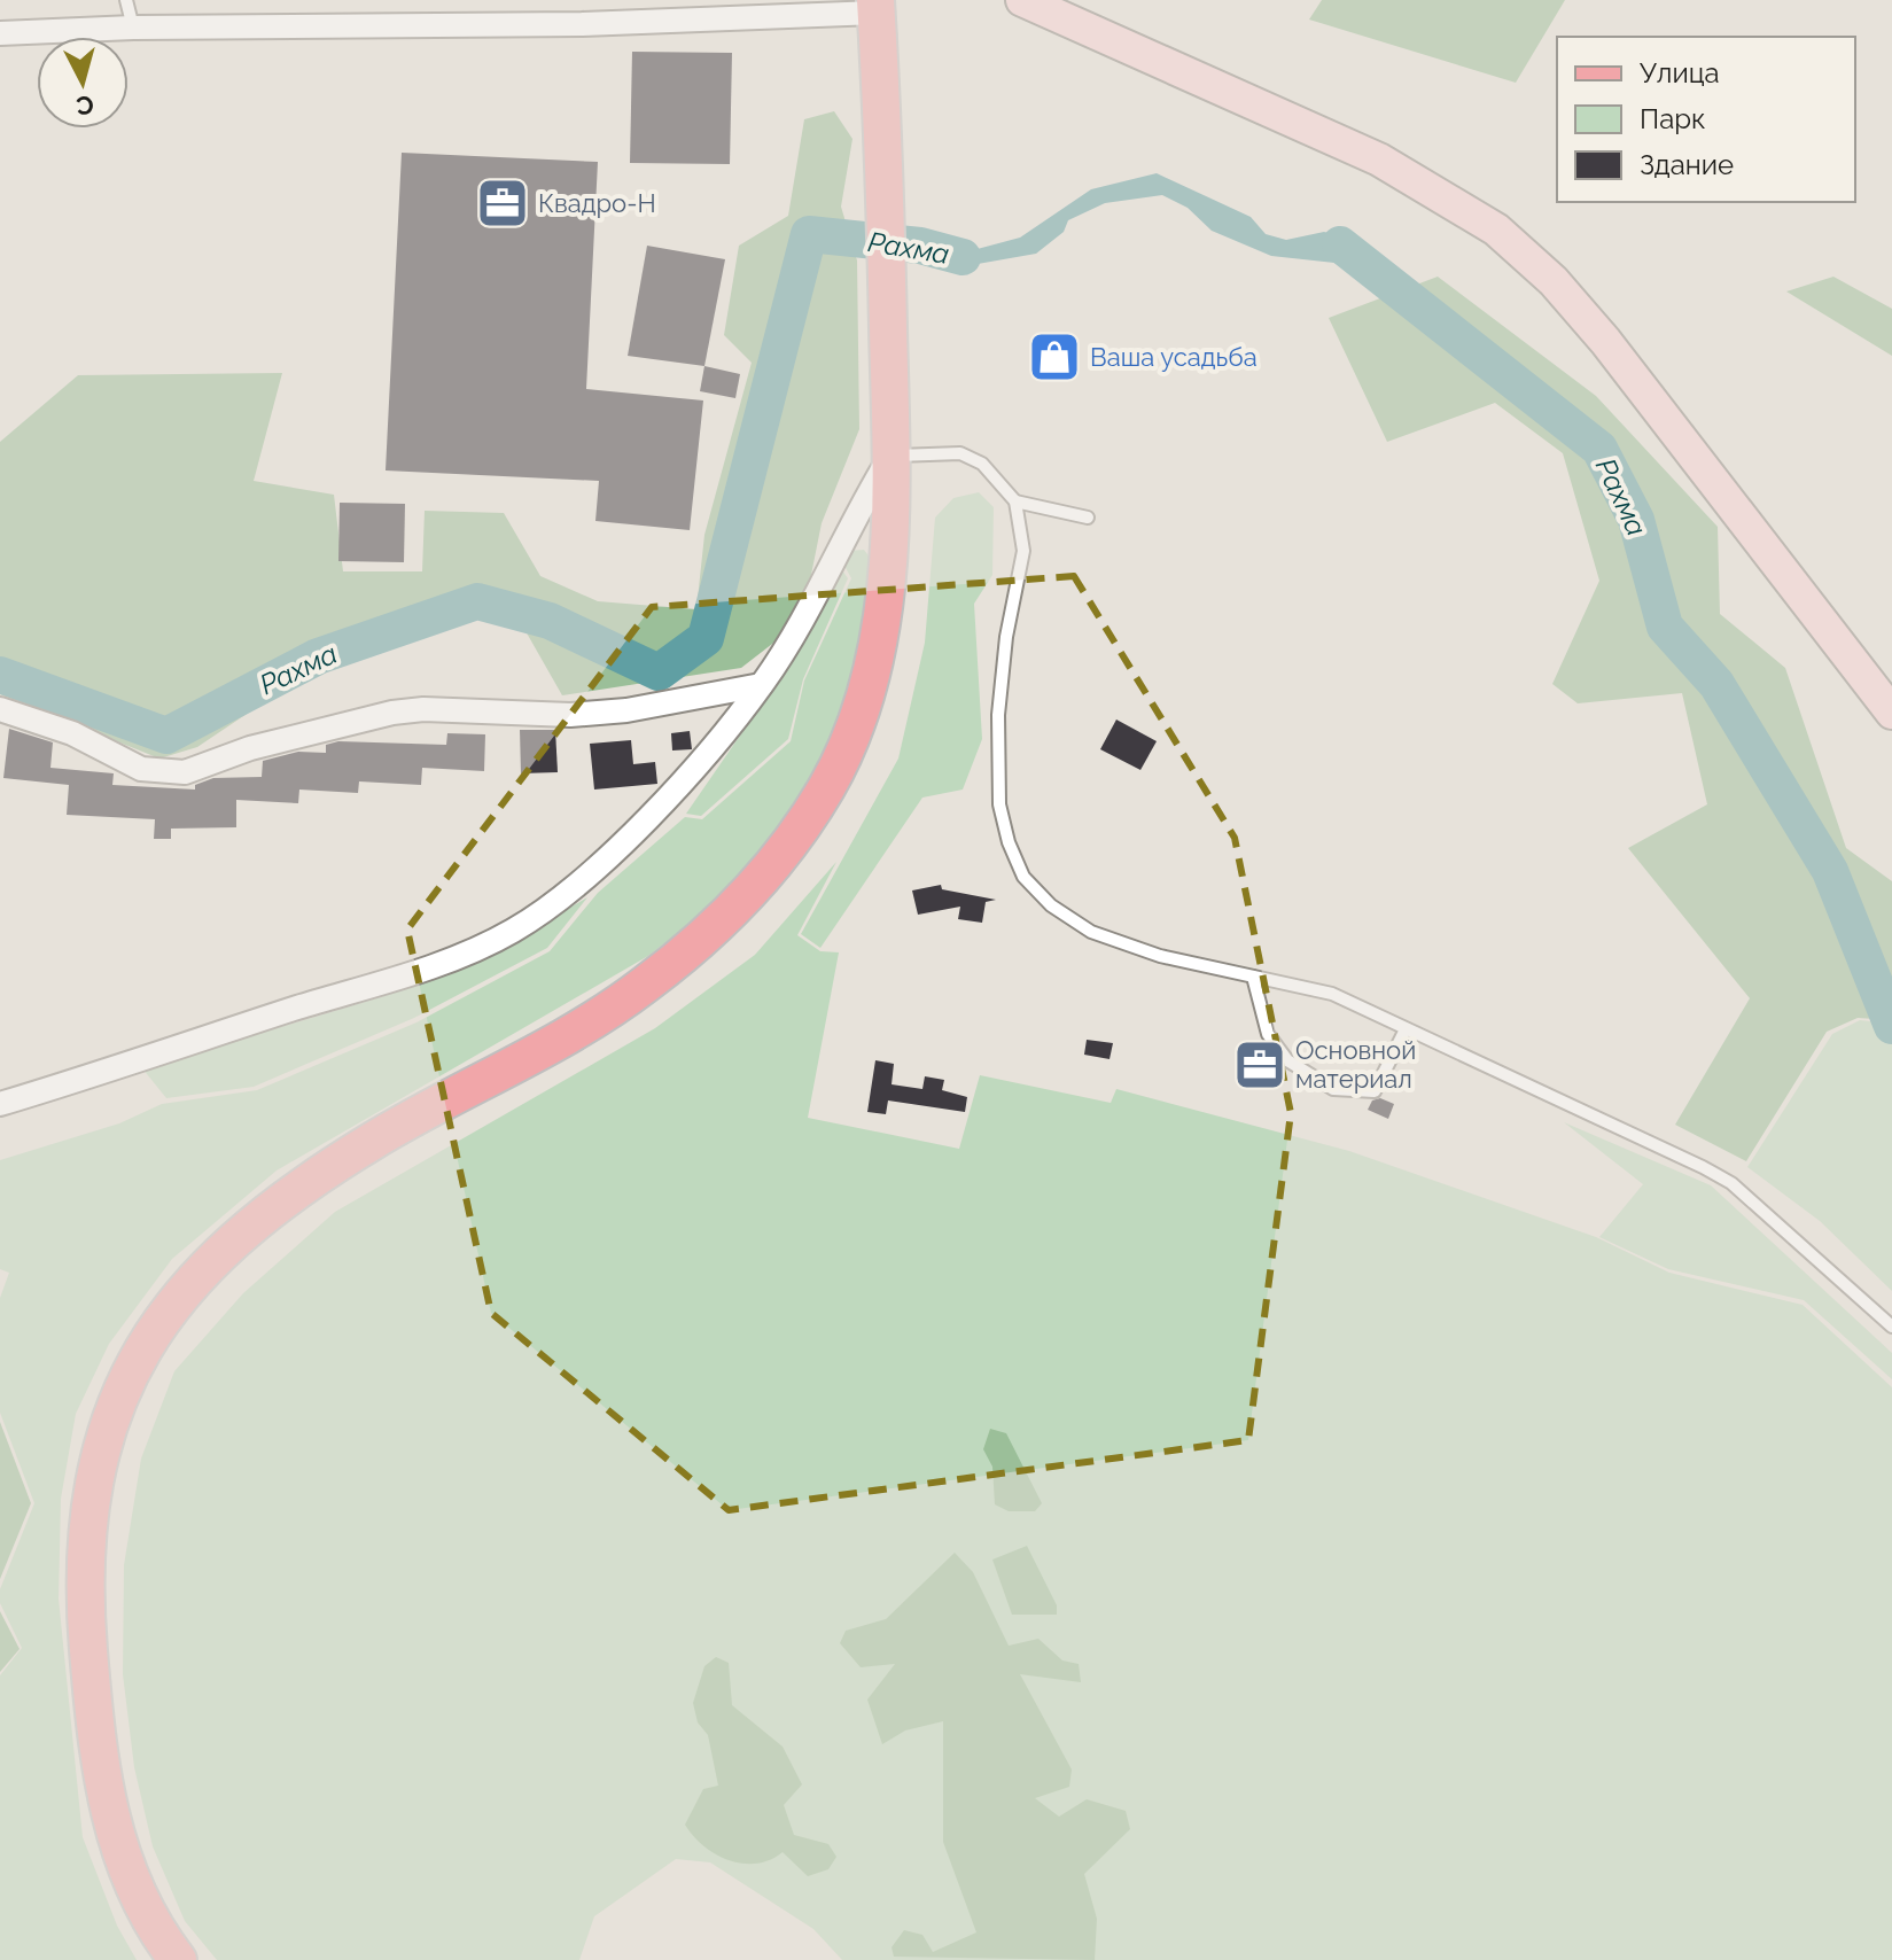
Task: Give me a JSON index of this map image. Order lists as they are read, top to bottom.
{
  "water": ["Рахма"],
  "places": {
    "office": ["Квадро-Н", "Основной материал"],
    "shop": ["Ваша усадьба"]
  },
  "legend": ["Улица", "Парк", "Здание"],
  "north": "bottom"
}
